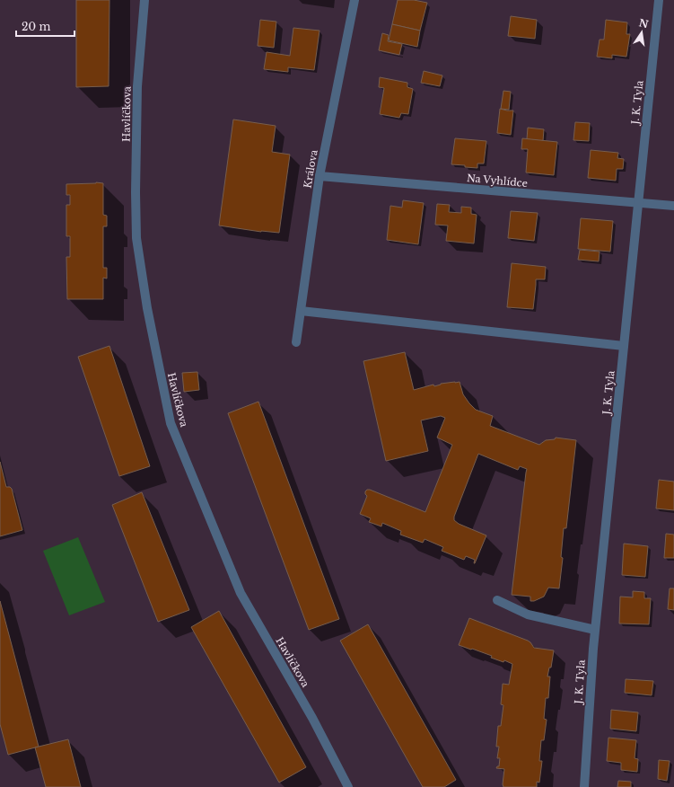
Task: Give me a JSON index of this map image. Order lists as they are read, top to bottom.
{
  "streets": {
    "street": [
      "J. K. Tyla",
      "Havlíčkova",
      "Králova",
      "Na Vyhlídce"
    ]
  },
  "crossings": [
    ["J. K. Tyla", "Na Vyhlídce"],
    ["Králova", "Na Vyhlídce"]
  ],
  "scale_bar": "20 m",
  "north": "top"
}
